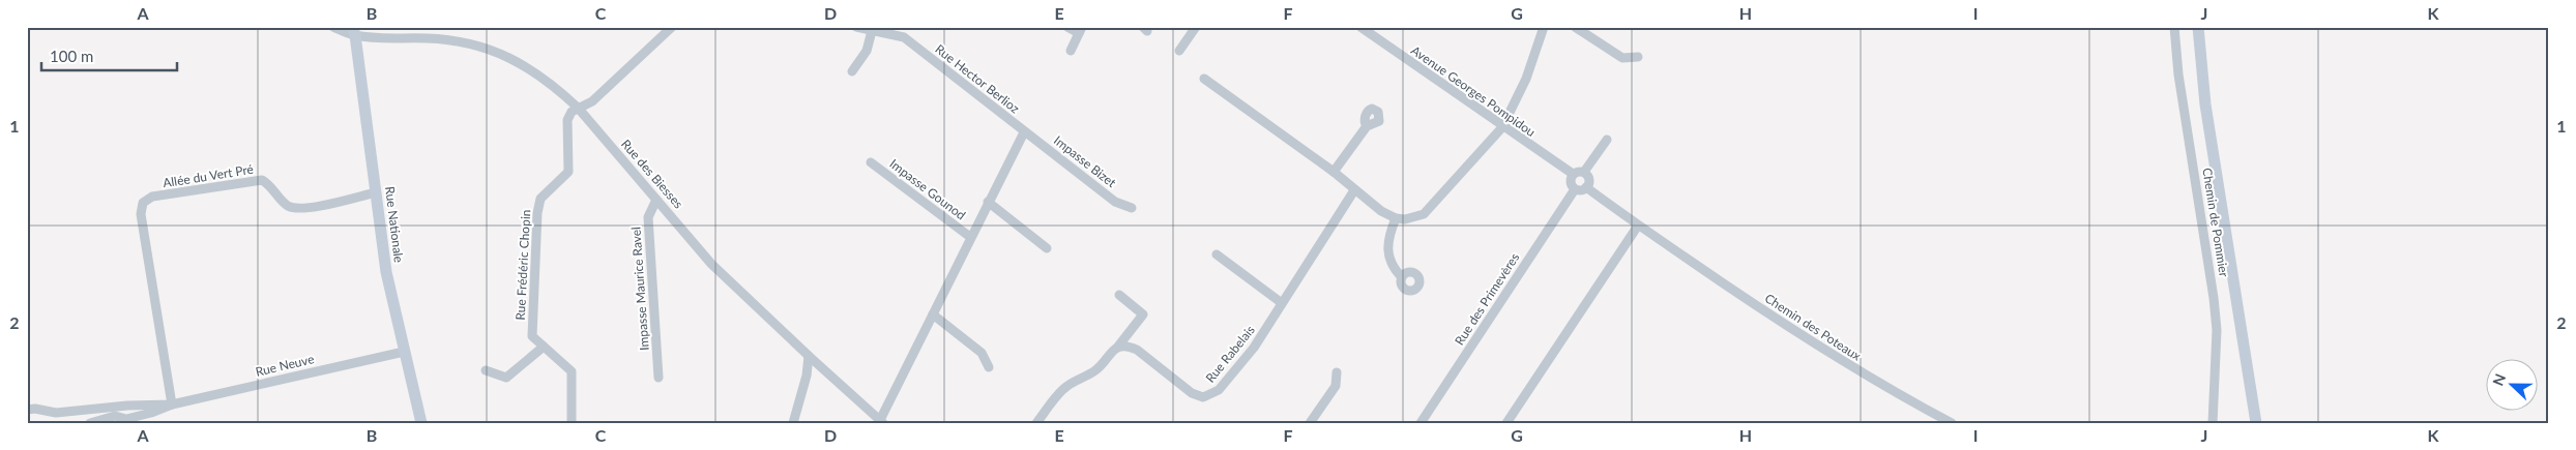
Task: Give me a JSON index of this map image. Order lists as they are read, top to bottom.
{
  "streets": {
    "main road": ["Rue Nationale"],
    "street": [
      "Rue Hector Berlioz",
      "Avenue Georges Pompidou",
      "Impasse Bizet",
      "Rue des Biesses",
      "Allée du Vert Pré",
      "Impasse Gounod",
      "Chemin de Pommier",
      "Rue Frédéric Chopin",
      "Impasse Maurice Ravel",
      "Rue des Primevères",
      "Chemin des Poteaux",
      "Rue Rabelais",
      "Rue Neuve"
    ]
  },
  "crossings": [
    ["Rue Hector Berlioz", "Impasse Bizet"],
    ["Rue Hector Berlioz", "Rue des Biesses"],
    ["Rue Hector Berlioz", "Impasse Gounod"],
    ["Avenue Georges Pompidou", "Rue des Primevères"],
    ["Rue des Biesses", "Rue Nationale"],
    ["Rue des Biesses", "Rue Frédéric Chopin"],
    ["Rue des Biesses", "Impasse Maurice Ravel"],
    ["Allée du Vert Pré", "Rue Nationale"],
    ["Allée du Vert Pré", "Rue Neuve"],
    ["Rue Nationale", "Rue Neuve"]
  ],
  "scale_bar": "100 m",
  "north": "left",
  "grid": {
    "columns": [
      "A",
      "B",
      "C",
      "D",
      "E",
      "F",
      "G",
      "H",
      "I",
      "J",
      "K"
    ],
    "rows": ["1", "2"]
  }
}
